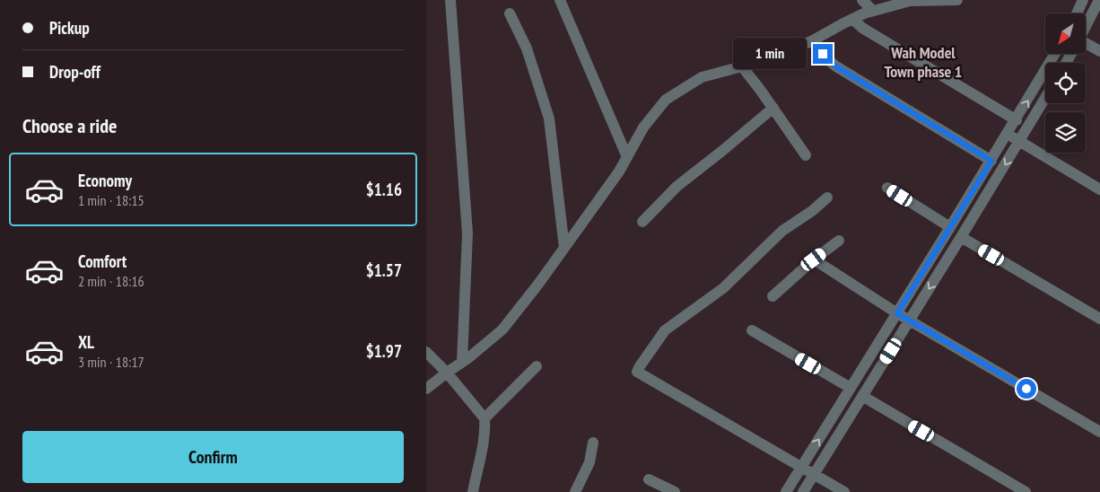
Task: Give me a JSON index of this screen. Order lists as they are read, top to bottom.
{
  "districts": ["Wah Model Town phase 1"],
  "north": "bottom left",
  "page": {
    "banner": ["Pickup", "Drop-off"],
    "bubble": "1 min",
    "heading": "Choose a ride",
    "list": [
      {
        "name": "Economy",
        "note": "1 min · 18:15",
        "value": "$1.16"
      },
      {
        "name": "Comfort",
        "note": "2 min · 18:16",
        "value": "$1.57"
      },
      {
        "name": "XL",
        "note": "3 min · 18:17",
        "value": "$1.97"
      }
    ],
    "buttons": "Confirm"
  }
}
